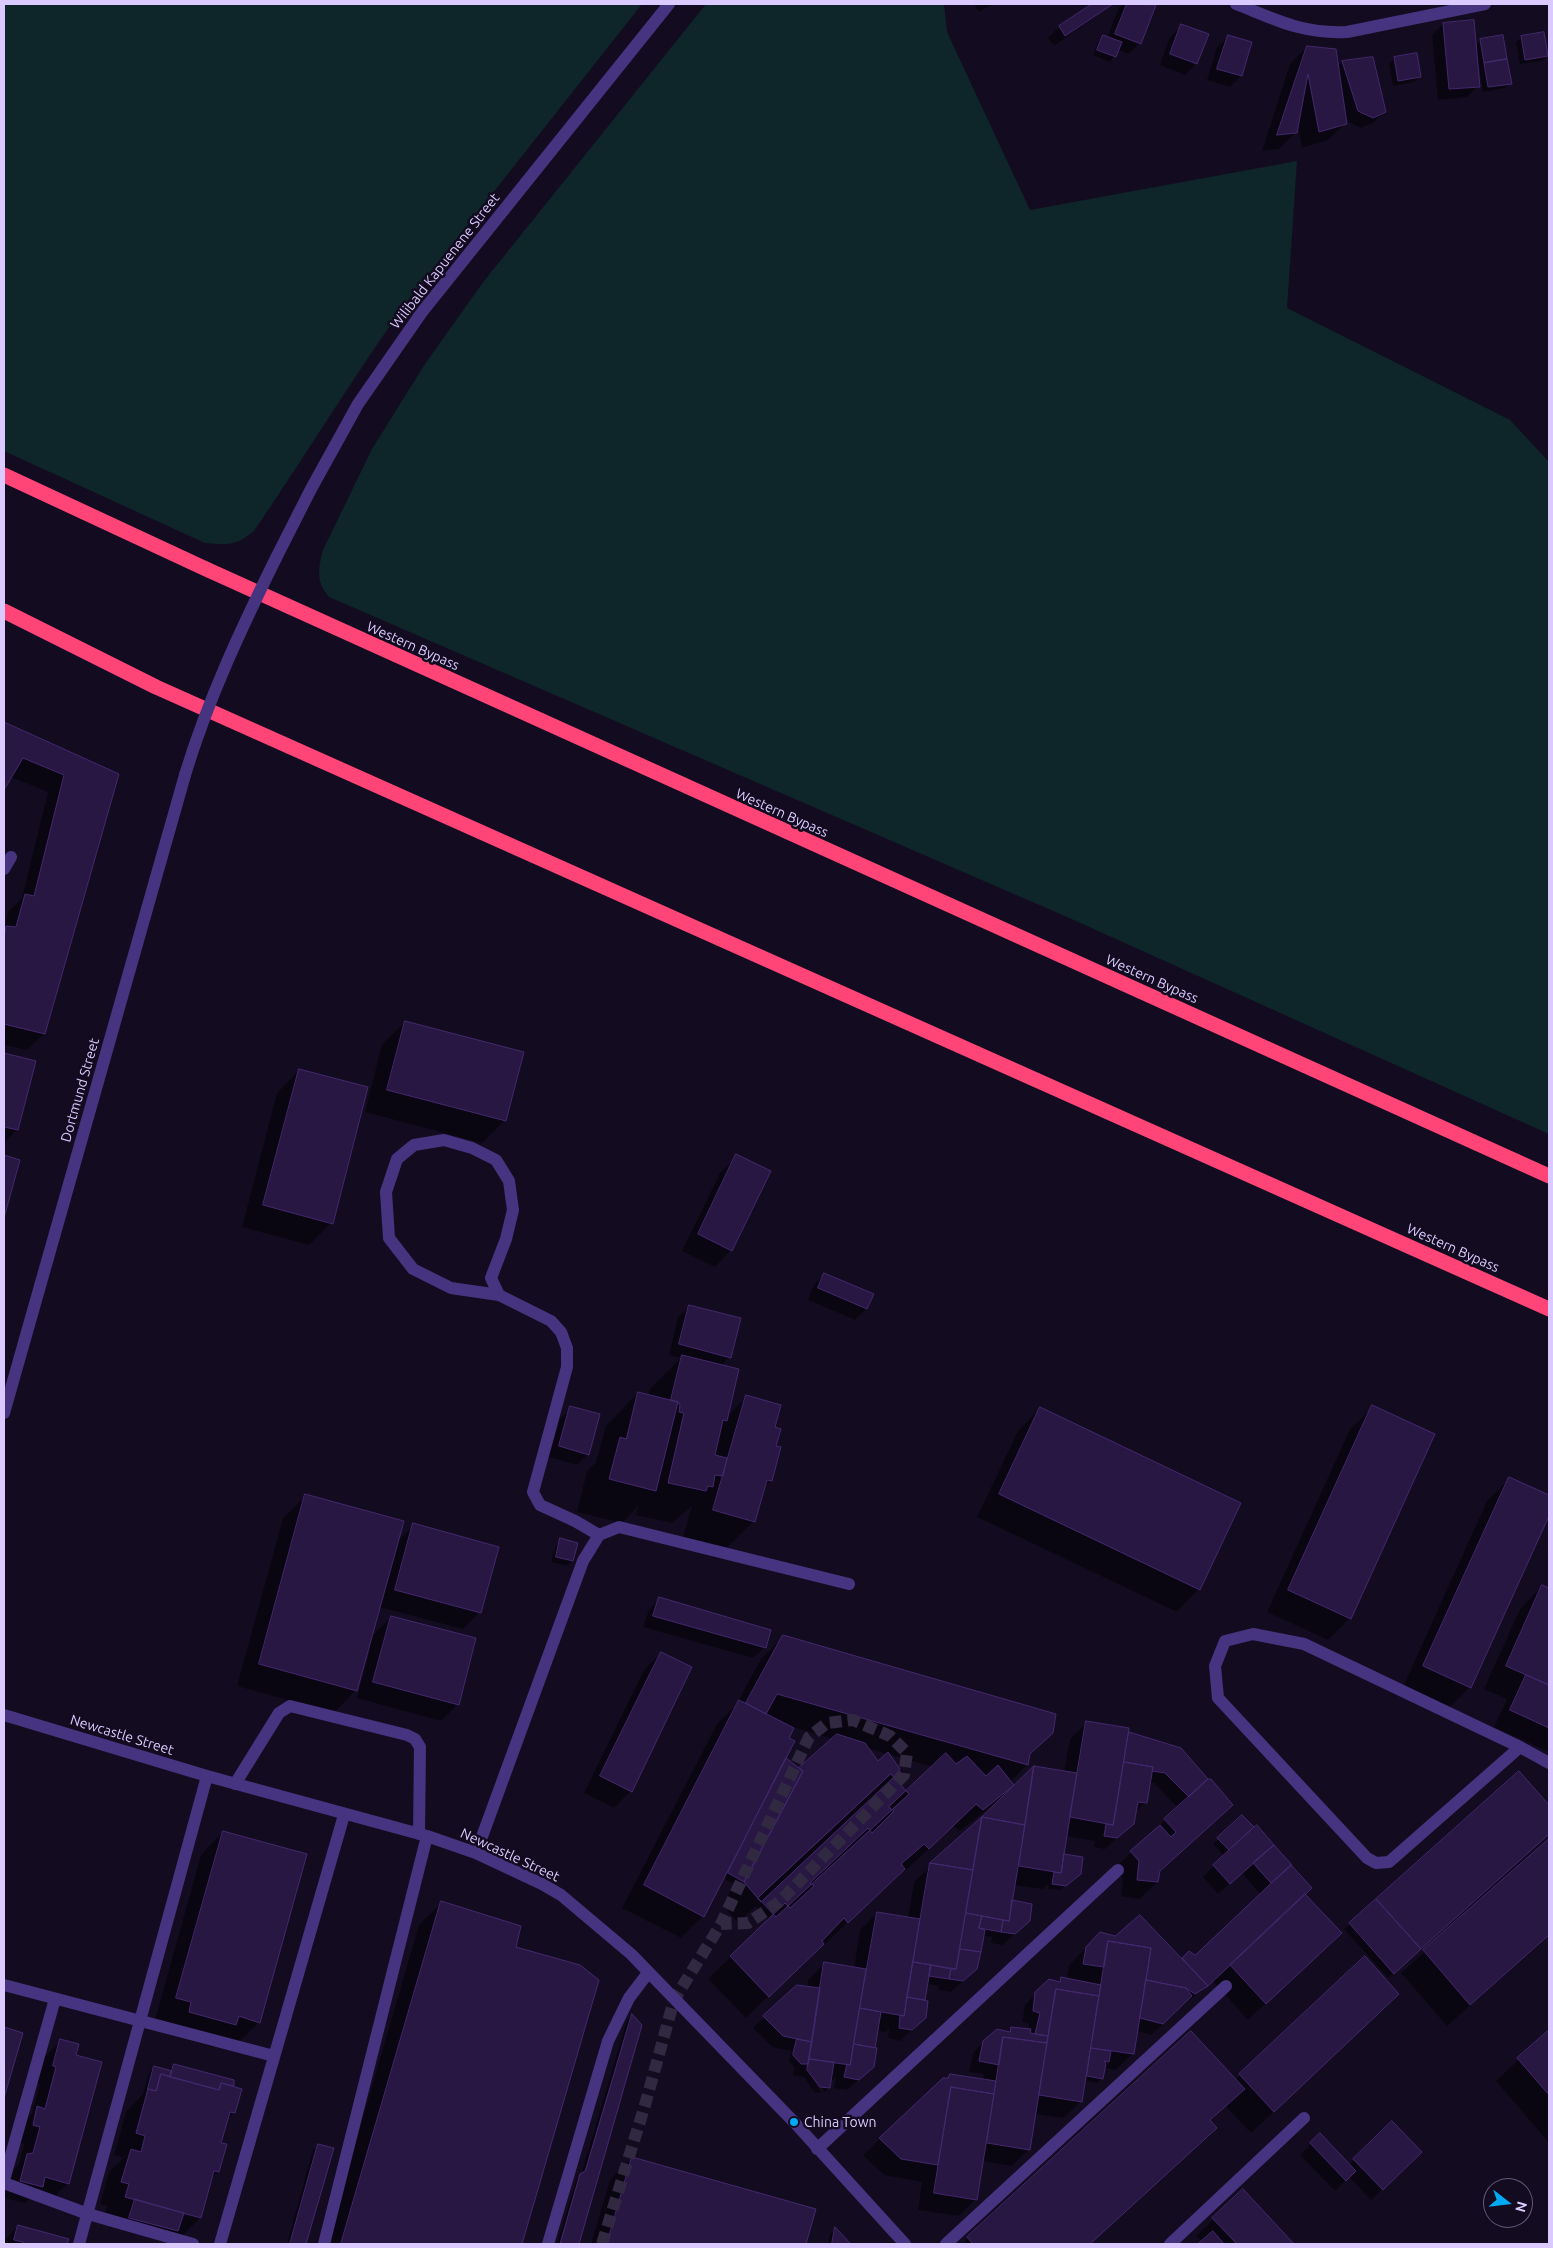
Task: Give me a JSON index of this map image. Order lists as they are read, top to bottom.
{
  "streets": {
    "highway": ["Western Bypass"],
    "street": ["Wilibald Kapuenene Street", "Dortmund Street", "Newcastle Street"]
  },
  "crossings": [
    ["Wilibald Kapuenene Street", "Dortmund Street"]
  ],
  "places": ["China Town"],
  "north": "right"
}
